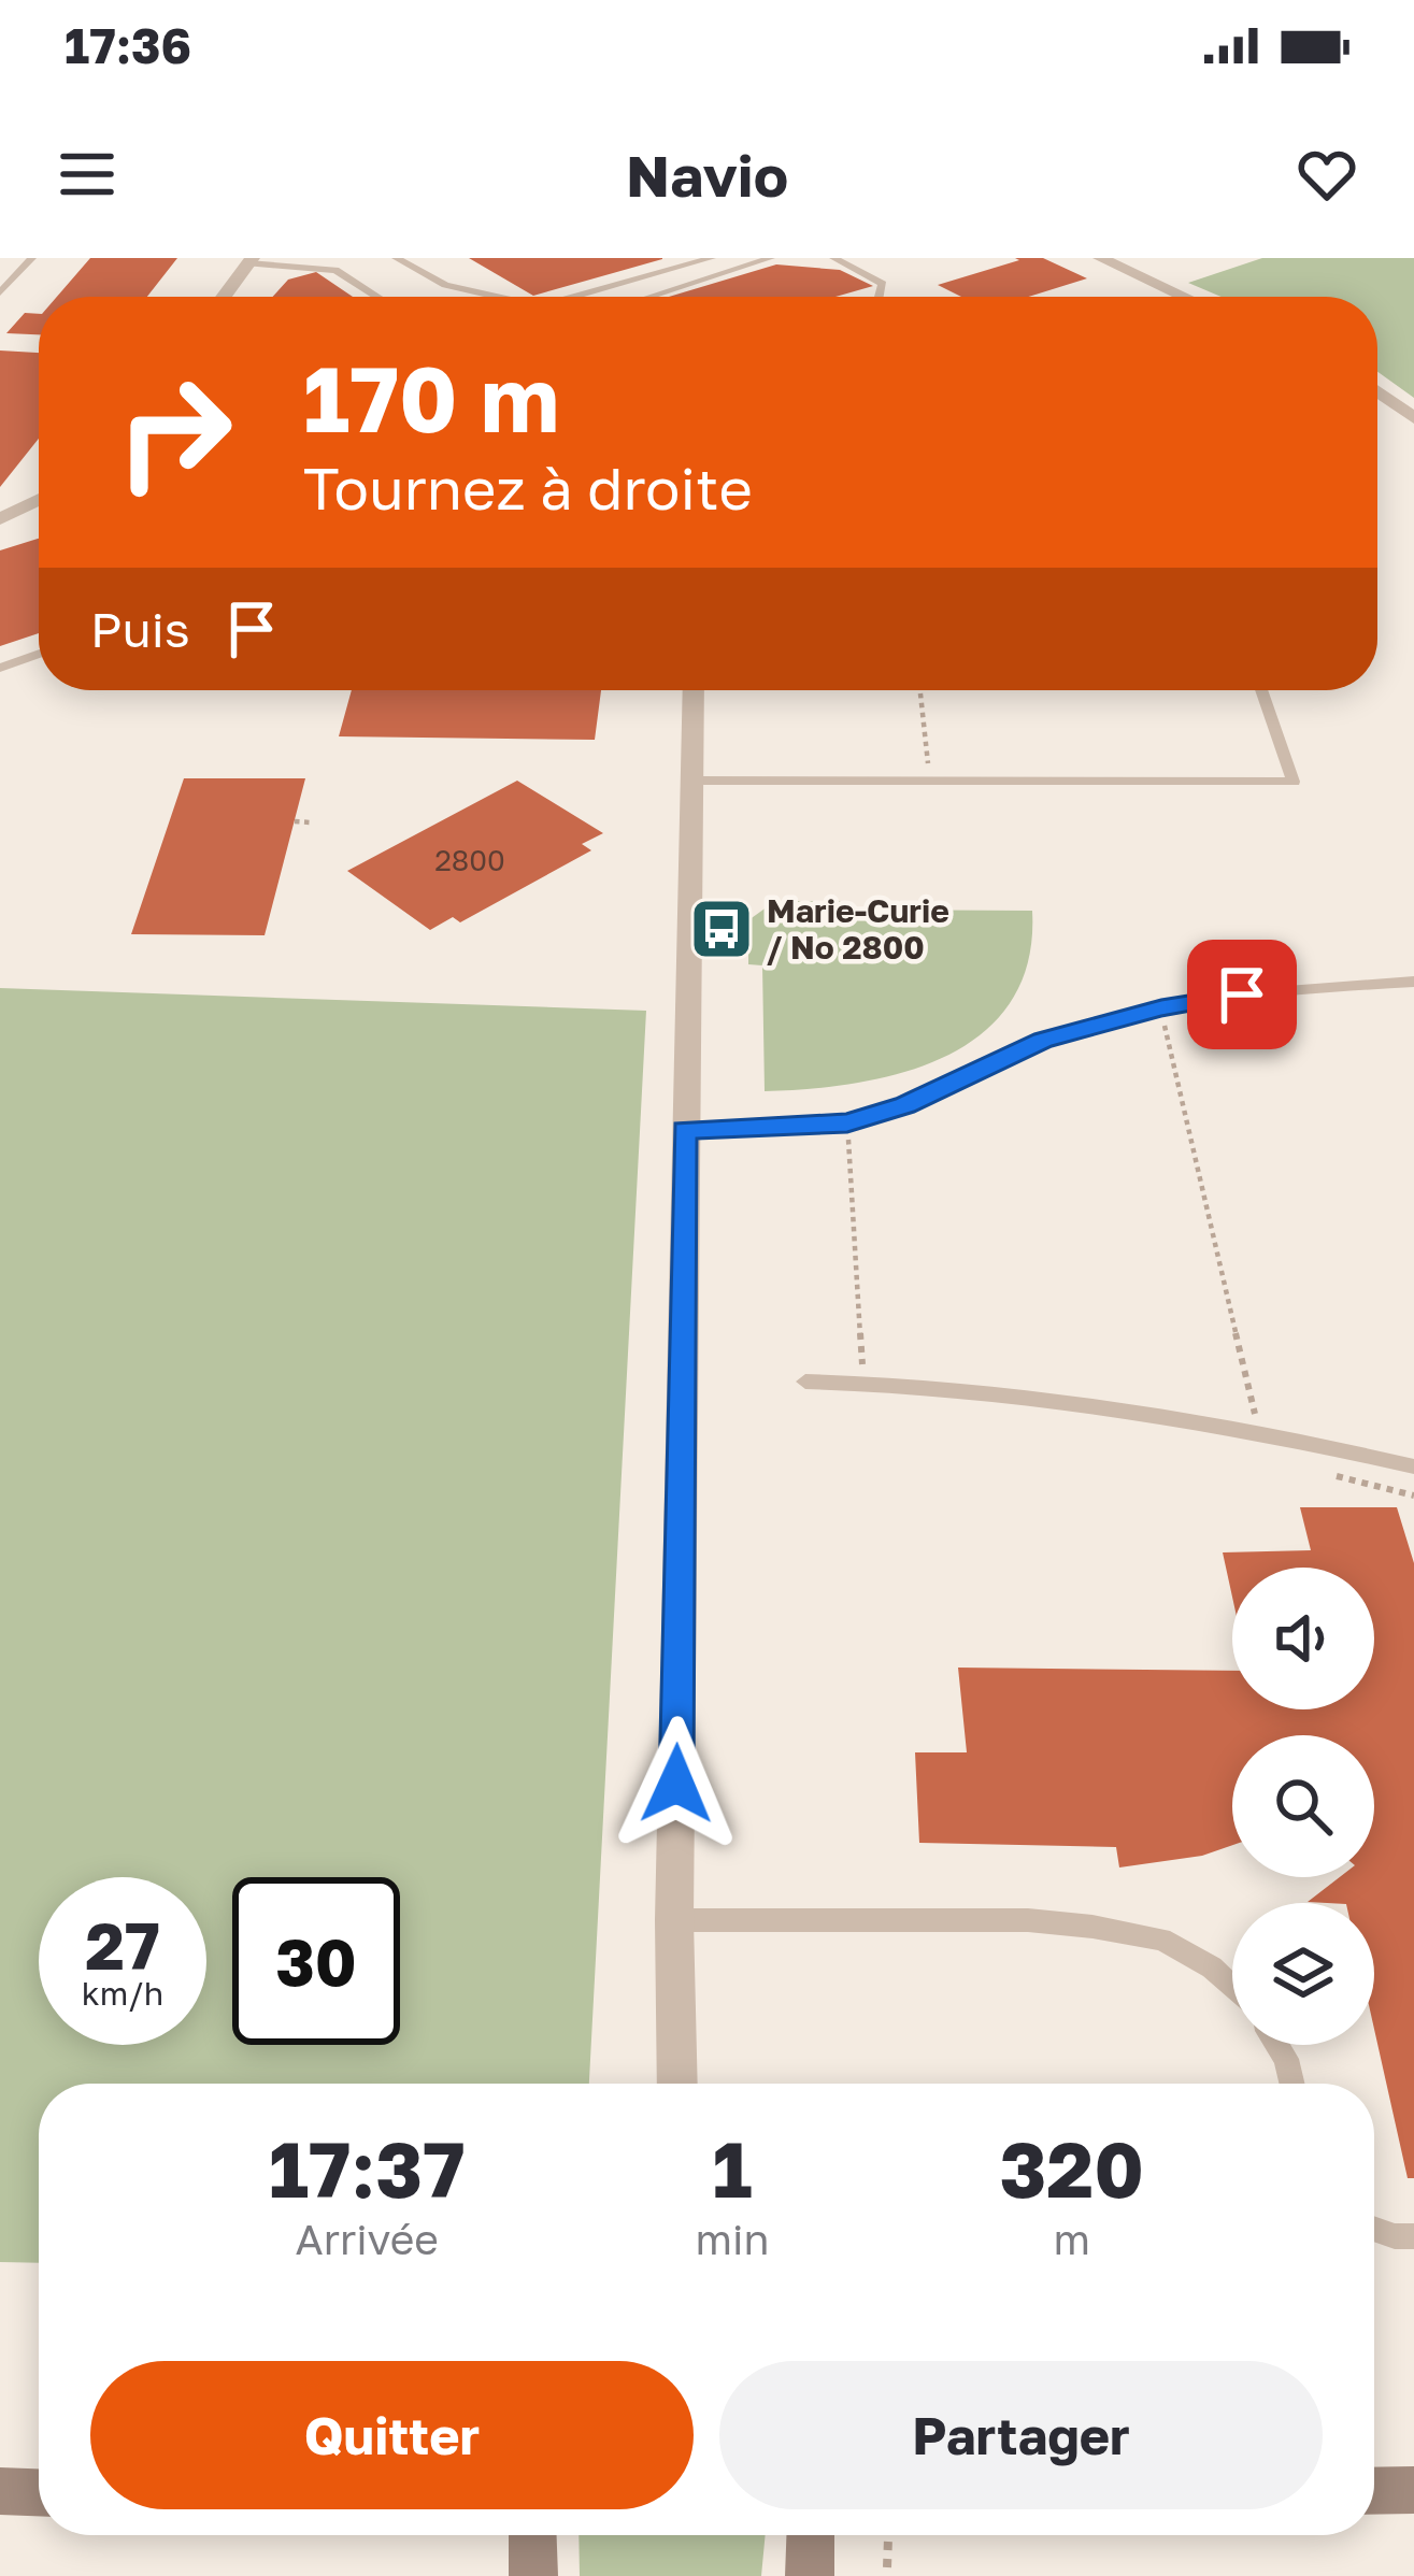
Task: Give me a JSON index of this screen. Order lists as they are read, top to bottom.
{
  "places": {
    "bus stop": ["Marie-Curie / No 2800"]
  },
  "house_numbers": ["2800"],
  "page": {
    "status": "17:36",
    "header": "Navio",
    "turn": ["170 m", "Tournez à droite"],
    "then": "Puis",
    "speed": "27 km/h",
    "limit": "30",
    "eta": [
      "17:37",
      "Arrivée",
      "1",
      "min",
      "320",
      "m"
    ],
    "buttons": ["Quitter", "Partager"]
  }
}
